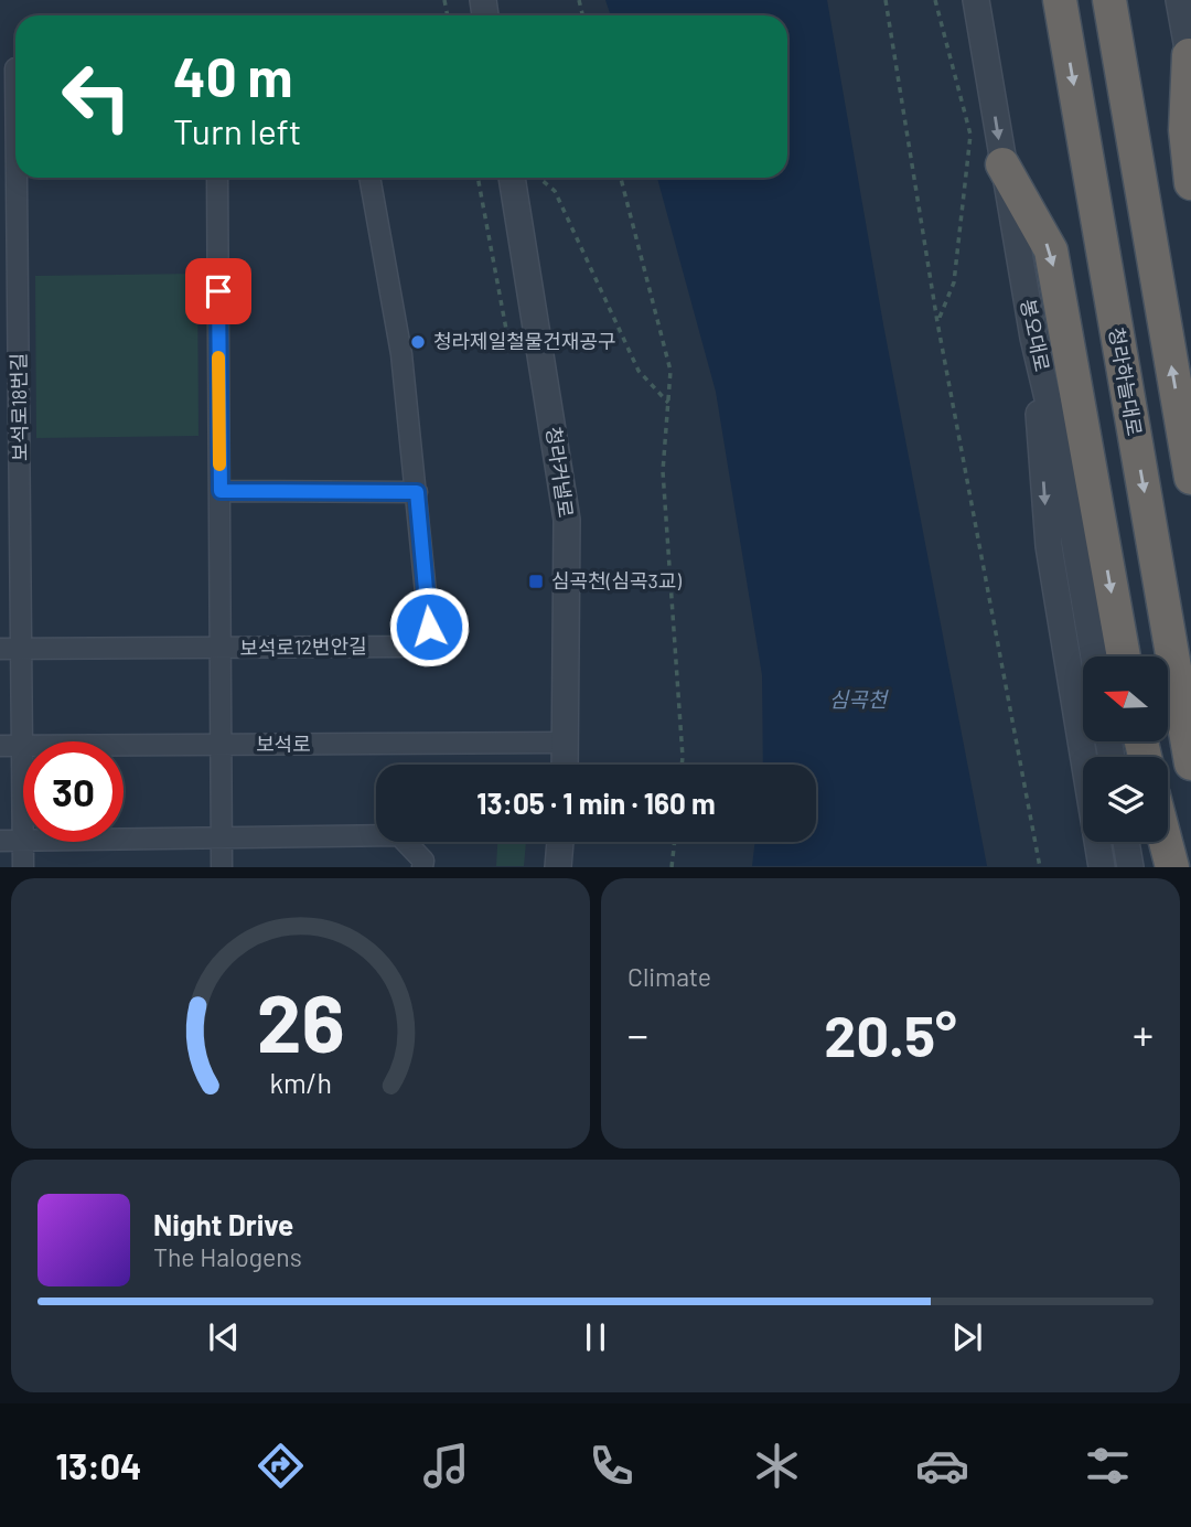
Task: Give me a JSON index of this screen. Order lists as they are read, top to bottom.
{
  "streets": {
    "highway": ["청라하늘대로"],
    "street": [
      "봉오대로",
      "보석로18번길",
      "청라커낼로",
      "보석로12번안길",
      "보석로"
    ]
  },
  "crossings": [
    ["청라커낼로", "보석로"]
  ],
  "water": ["심곡천"],
  "places": {
    "other": ["청라제일철물건재공구"],
    "transit": ["심곡천(심곡3교)"]
  },
  "north": "left",
  "page": {
    "turn": ["40 m", "Turn left"],
    "limit": "30",
    "trip": "13:05 · 1 min · 160 m",
    "tile": "Climate",
    "heat": ["−", "20.5°", "+"],
    "song": ["Night Drive", "The Halogens"],
    "tabs": "13:04",
    "gauge": ["26", "km/h"]
  }
}
